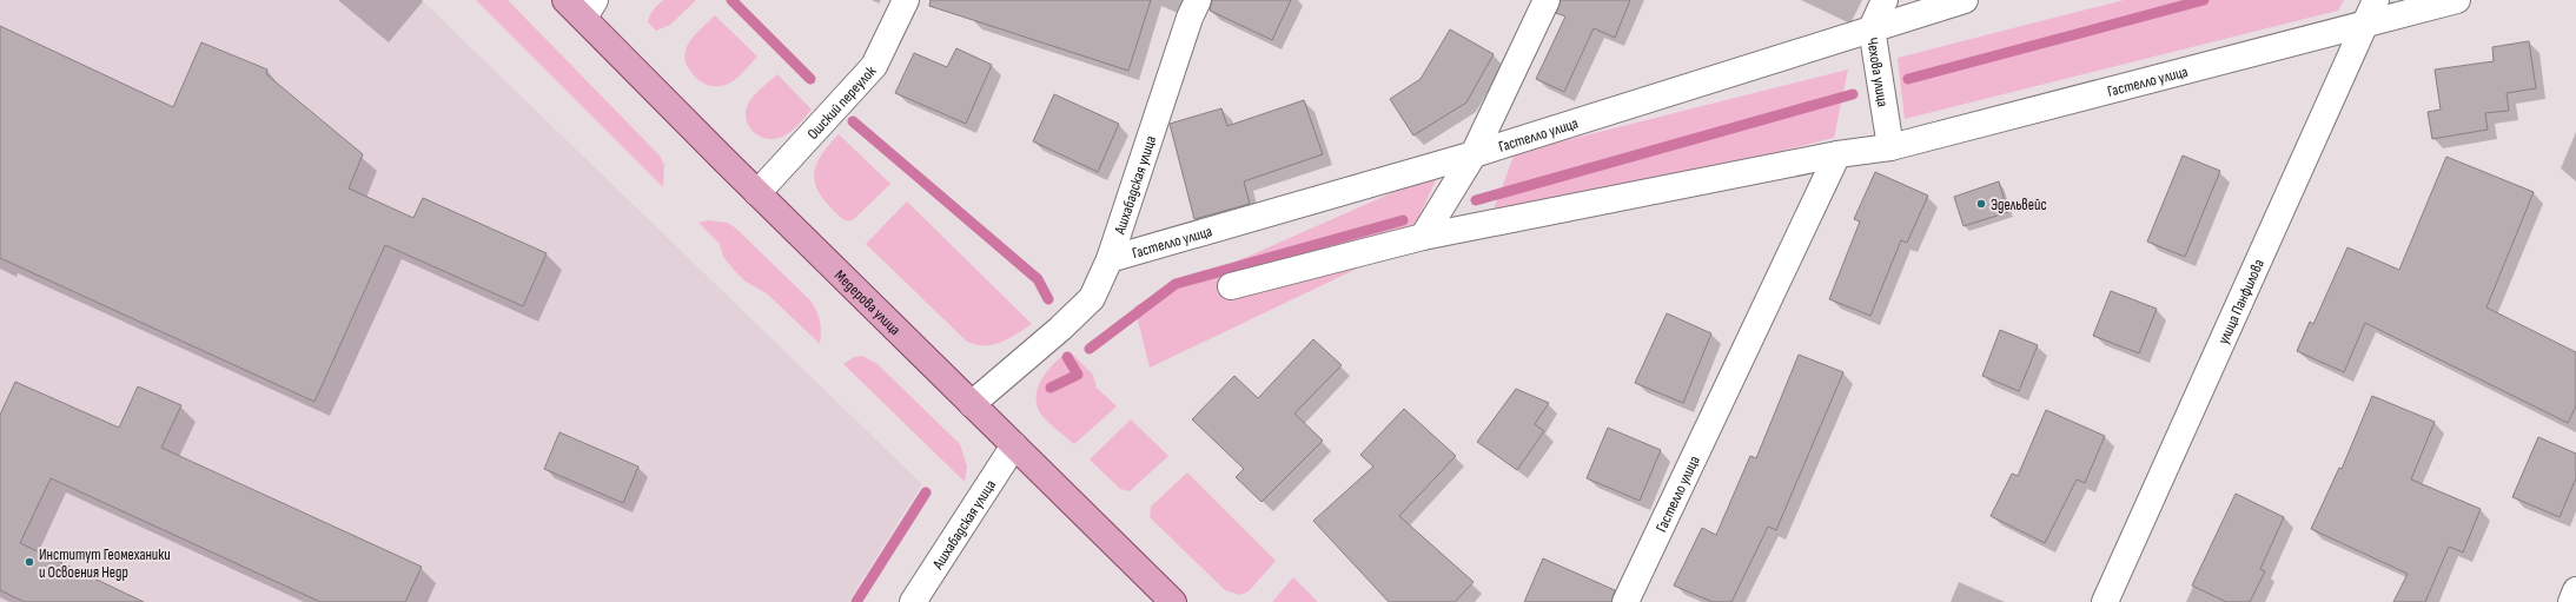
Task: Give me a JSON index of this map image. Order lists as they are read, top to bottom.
{
  "streets": {
    "main road": ["Медерова улица"],
    "street": [
      "Чехова улица",
      "Гастелло улица",
      "Ошский переулок",
      "Ашхабадская улица",
      "улица Панфилова"
    ]
  },
  "crossings": [
    ["Чехова улица", "Гастелло улица"],
    ["Гастелло улица", "Ашхабадская улица"],
    ["Гастелло улица", "улица Панфилова"],
    ["Ошский переулок", "Медерова улица"],
    ["Ашхабадская улица", "Медерова улица"]
  ],
  "places": ["Эдельвейс", "Институт Геомеханики и Освоения Недр"]
}
